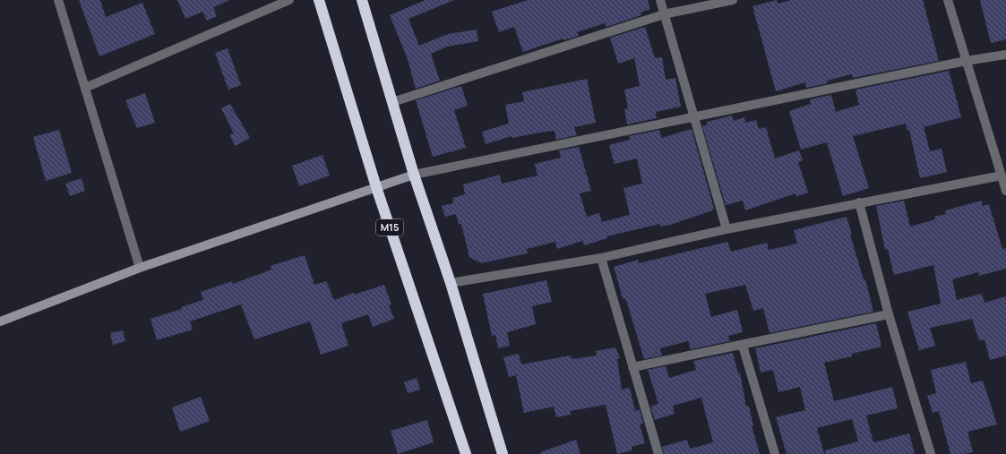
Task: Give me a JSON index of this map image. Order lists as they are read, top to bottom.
{
  "streets": {
    "highway": ["M15"]
  }
}
